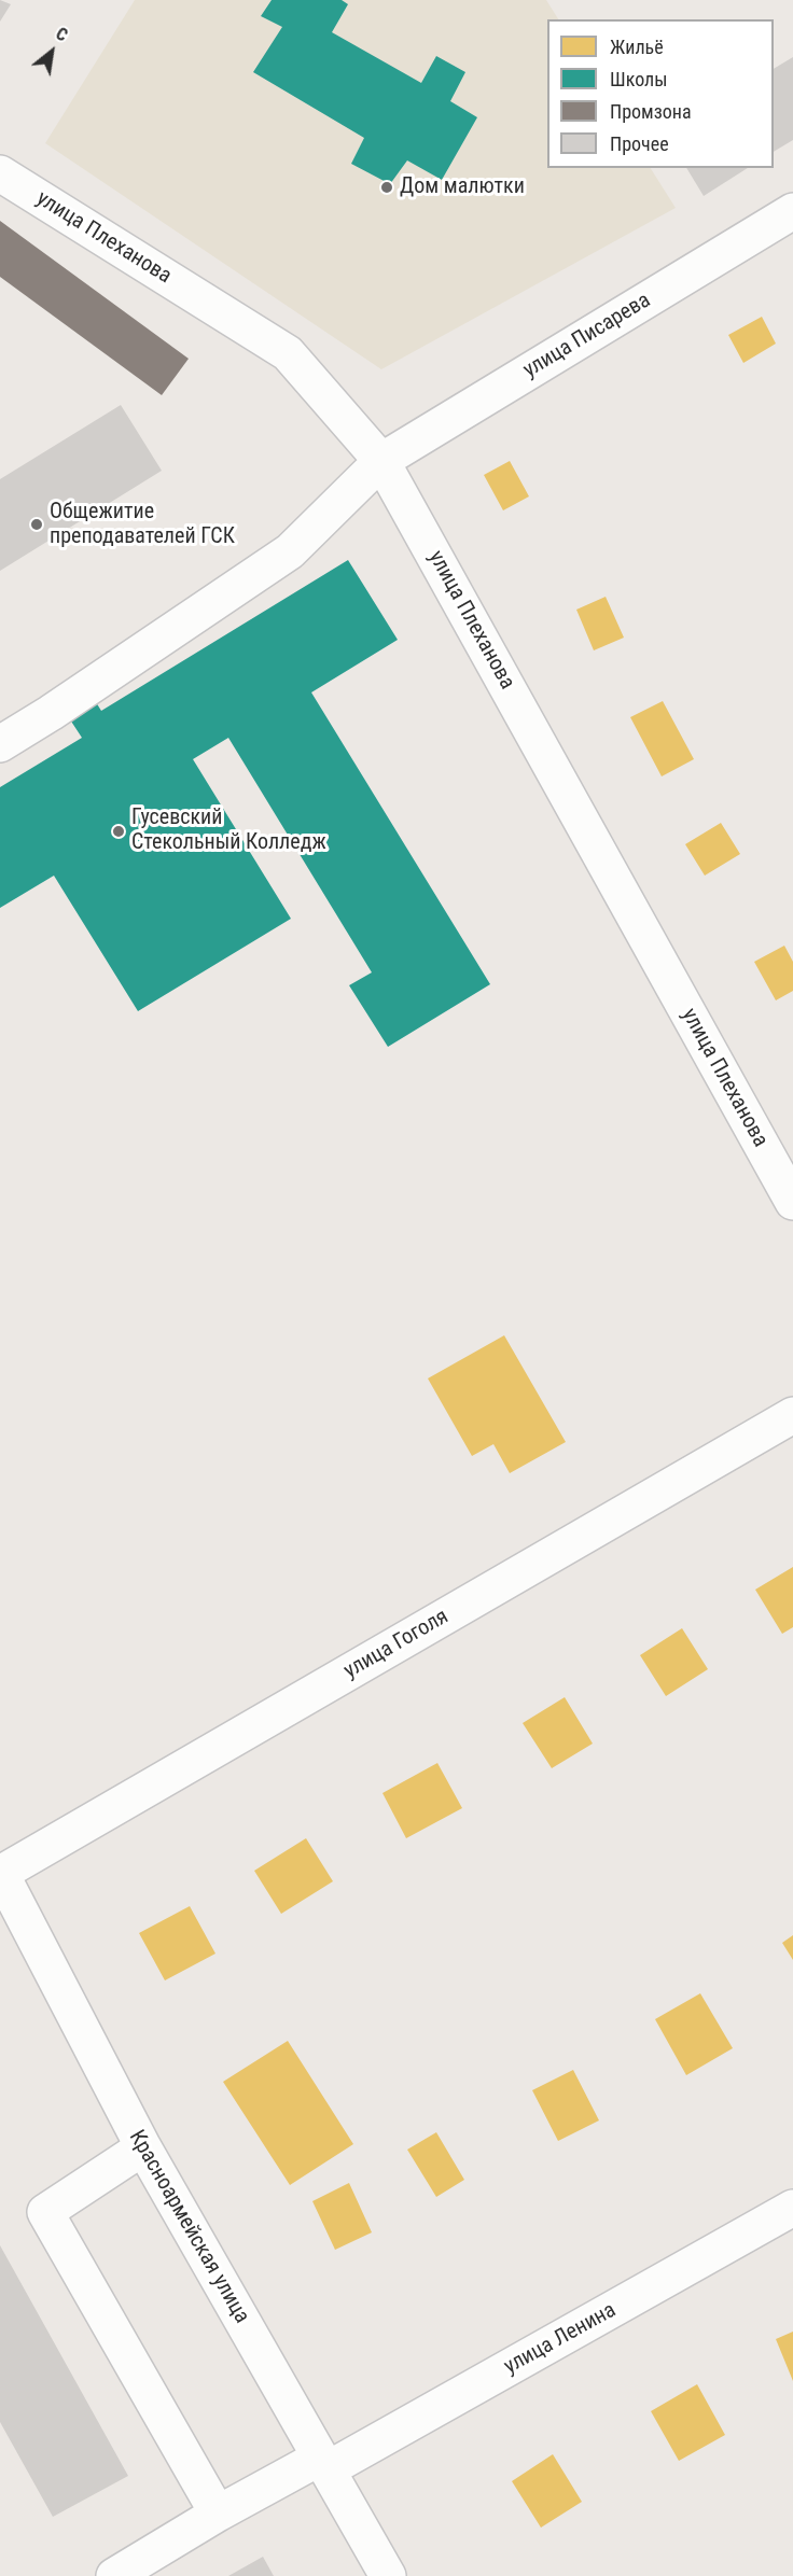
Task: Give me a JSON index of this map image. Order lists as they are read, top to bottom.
{
  "streets": {
    "street": [
      "улица Плеханова",
      "улица Писарева",
      "улица Гоголя",
      "Красноармейская улица",
      "улица Ленина"
    ]
  },
  "crossings": [
    ["улица Плеханова", "улица Писарева"],
    ["улица Гоголя", "Красноармейская улица"],
    ["Красноармейская улица", "улица Ленина"]
  ],
  "places": ["Дом малютки", "Общежитие преподавателей ГСК", "Гусевский Стекольный Колледж"],
  "legend": [
    "Жильё",
    "Школы",
    "Промзона",
    "Прочее"
  ],
  "north": "top right"
}
